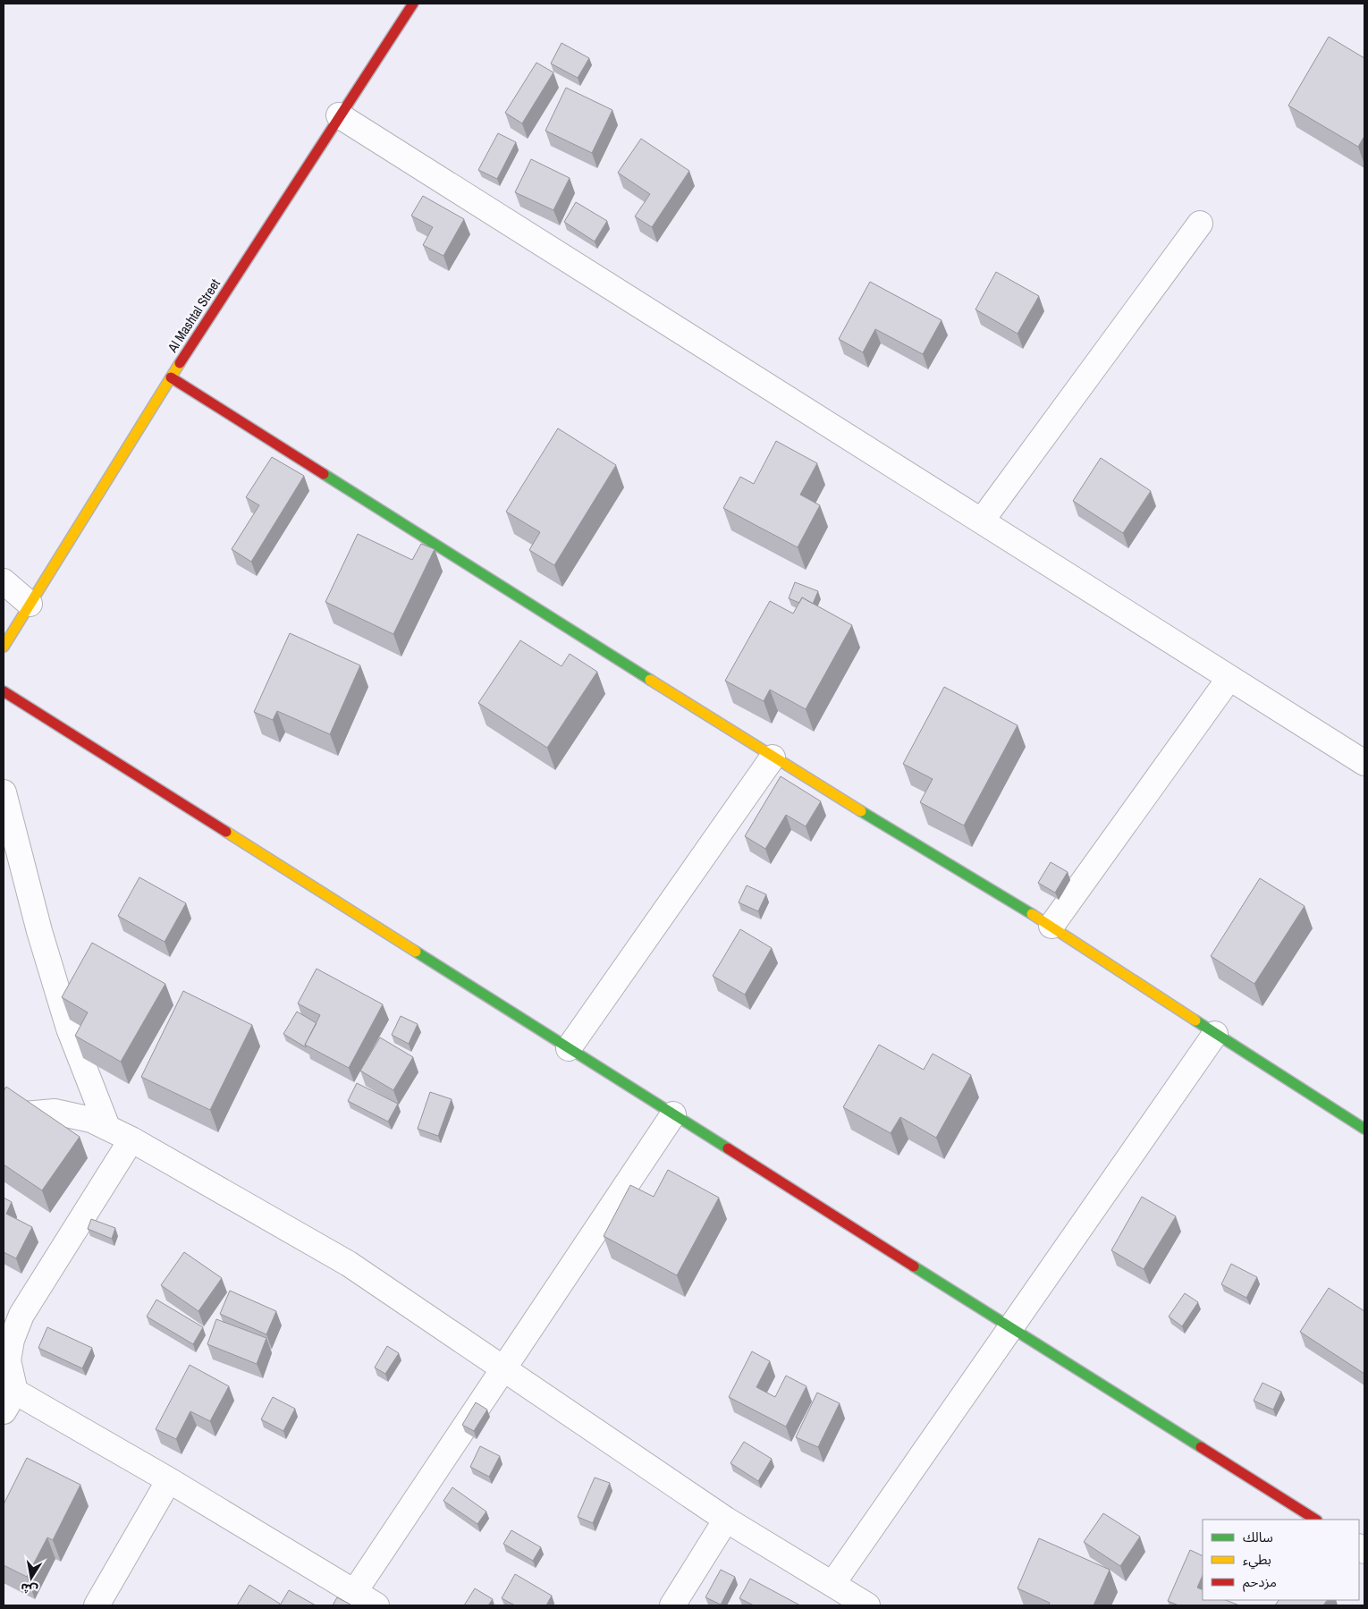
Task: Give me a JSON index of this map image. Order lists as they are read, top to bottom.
{
  "streets": {
    "street": ["Al Mashtal Street"]
  },
  "legend": ["سالك", "بطيء", "مزدحم"],
  "north": "bottom"
}
